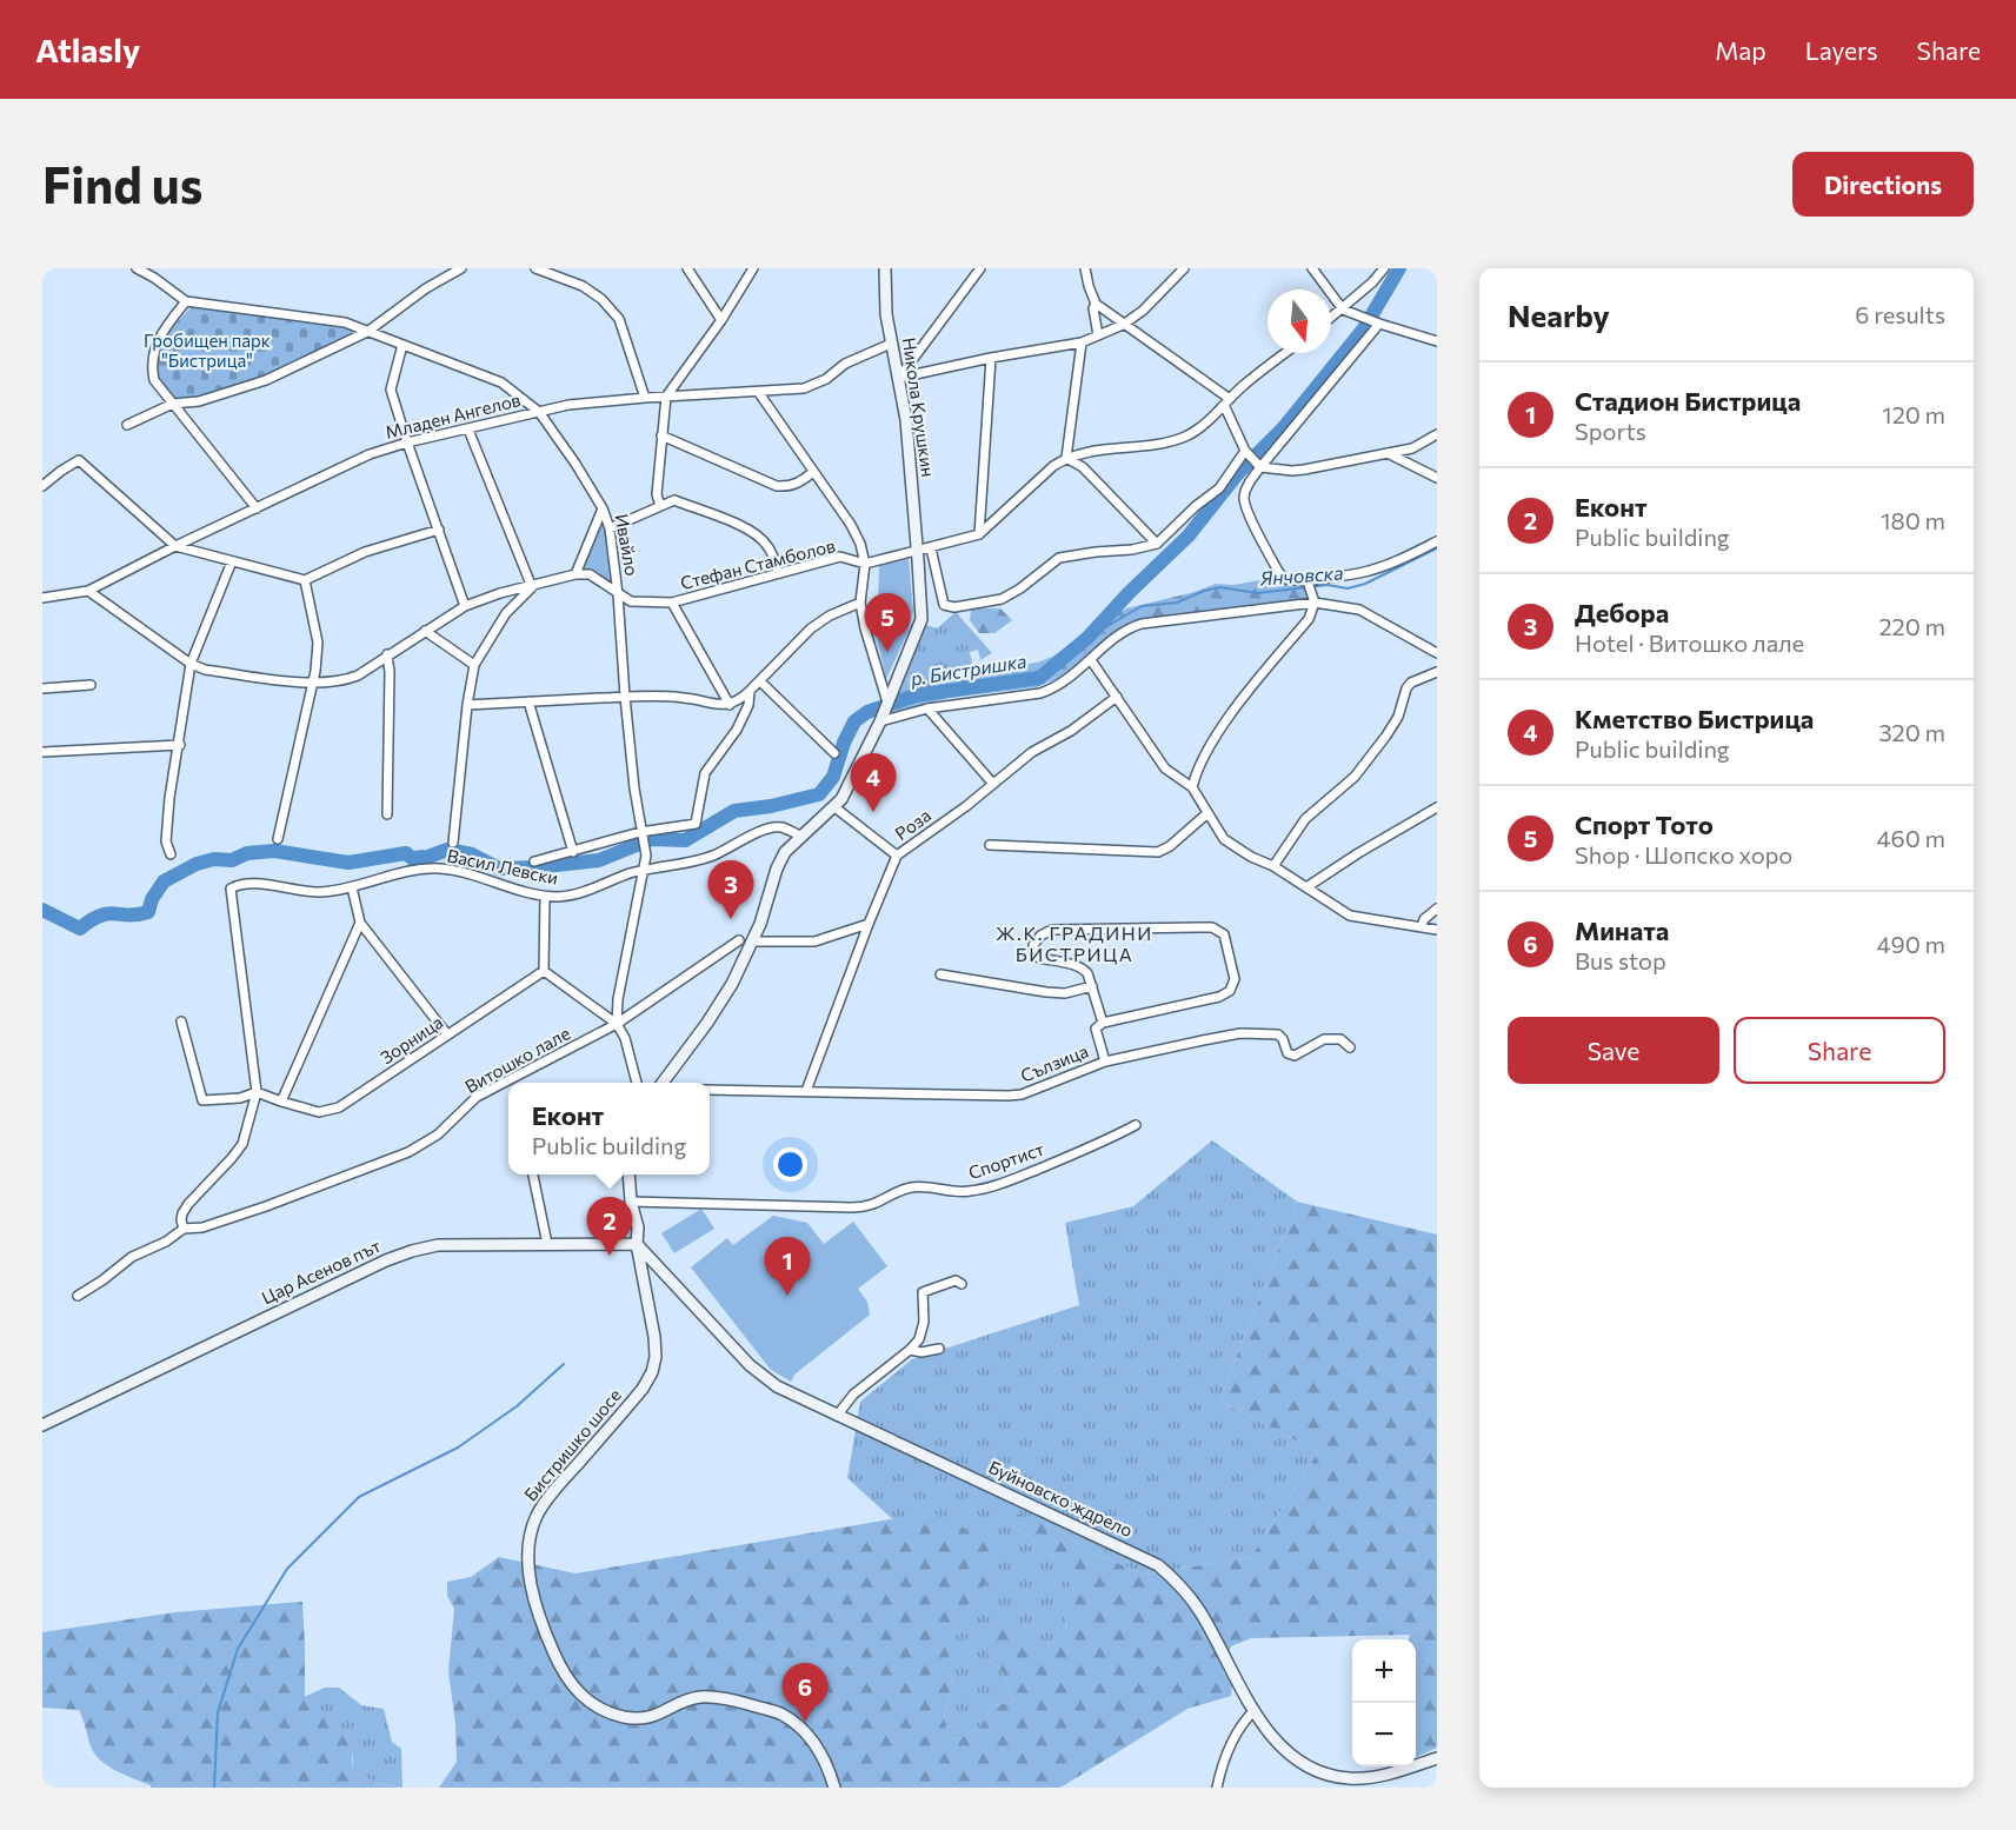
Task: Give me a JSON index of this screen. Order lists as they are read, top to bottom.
{
  "streets": {
    "street": [
      "Никола Крушкин",
      "Младен Ангелов",
      "Ивайло",
      "Стефан Стамболов",
      "Роза",
      "Васил Левски",
      "Зорница",
      "Витошко лале",
      "Сълзица",
      "Спортист",
      "Цар Асенов път",
      "Бистришко шосе",
      "Буйновско ждрело"
    ]
  },
  "crossings": [
    ["Никола Крушкин", "Младен Ангелов"],
    ["Никола Крушкин", "Стефан Стамболов"],
    ["Младен Ангелов", "Ивайло"],
    ["Ивайло", "Стефан Стамболов"],
    ["Ивайло", "Васил Левски"],
    ["Ивайло", "Витошко лале"],
    ["Роза", "Сълзица"],
    ["Васил Левски", "Зорница"],
    ["Цар Асенов път", "Бистришко шосе"],
    ["Цар Асенов път", "Буйновско ждрело"],
    ["Бистришко шосе", "Буйновско ждрело"]
  ],
  "districts": ["Ж.К. ГРАДИНИ БИСТРИЦА"],
  "water": ["Янчовска", "р. Бистришка"],
  "parks": ["Гробищен парк \"Бистрица\""],
  "north": "bottom",
  "page": {
    "header": "Atlasly",
    "nav": ["Map", "Layers", "Share"],
    "buttons": [
      "Directions",
      ["Save", "Share"]
    ],
    "title": "Find us",
    "heading": ["Nearby", "6 results"],
    "list": [
      {
        "mark": "1",
        "name": "Стадион Бистрица",
        "note": "Sports",
        "value": "120 m"
      },
      {
        "mark": "2",
        "name": "Еконт",
        "note": "Public building",
        "value": "180 m"
      },
      {
        "mark": "3",
        "name": "Дебора",
        "note": "Hotel · Витошко лале",
        "value": "220 m"
      },
      {
        "mark": "4",
        "name": "Кметство Бистрица",
        "note": "Public building",
        "value": "320 m"
      },
      {
        "mark": "5",
        "name": "Спорт Тото",
        "note": "Shop · Шопско хоро",
        "value": "460 m"
      },
      {
        "mark": "6",
        "name": "Мината",
        "note": "Bus stop",
        "value": "490 m"
      }
    ],
    "pins": [
      "5",
      "4",
      "3",
      "2",
      "1",
      "6"
    ],
    "popup": ["Еконт", "Public building"],
    "map_buttons": ["+", "−"]
  }
}
